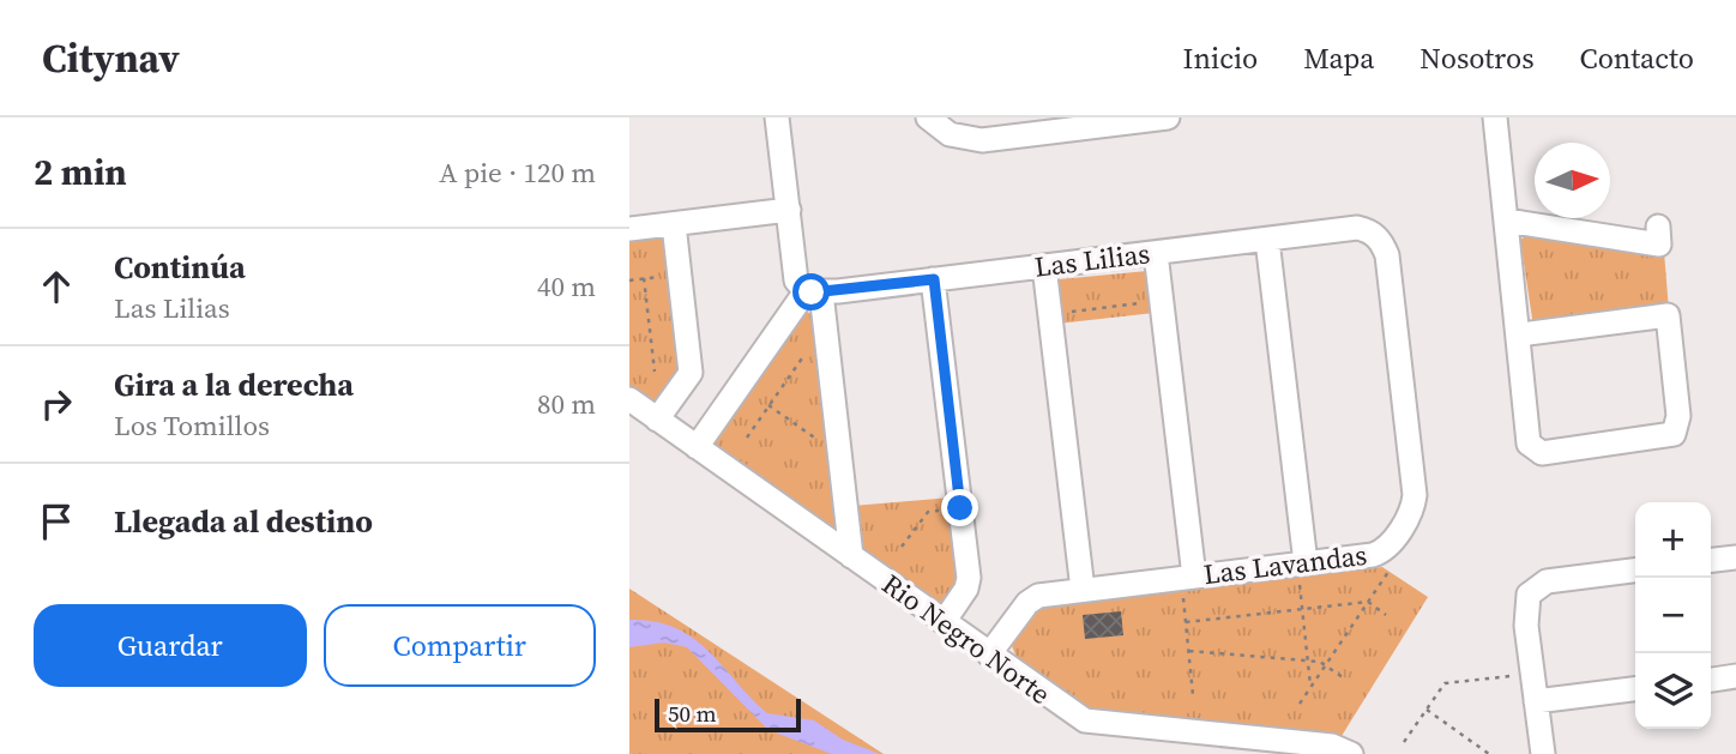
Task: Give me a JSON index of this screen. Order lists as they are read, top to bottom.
{
  "streets": {
    "street": ["Las Lilias", "Las Lavandas", "Rio Negro Norte"]
  },
  "crossings": [
    ["Las Lilias", "Las Lavandas"],
    ["Las Lavandas", "Rio Negro Norte"]
  ],
  "scale_bar": "50 m",
  "north": "right",
  "page": {
    "header": "Citynav",
    "nav": [
      "Inicio",
      "Mapa",
      "Nosotros",
      "Contacto"
    ],
    "heading": ["2 min", "A pie · 120 m"],
    "list": [
      ["Continúa", "Las Lilias", "40 m"],
      ["Gira a la derecha", "Los Tomillos", "80 m"],
      "Llegada al destino"
    ],
    "map_buttons": ["+", "−"],
    "buttons": ["Guardar", "Compartir"],
    "scale": "50 m"
  }
}
